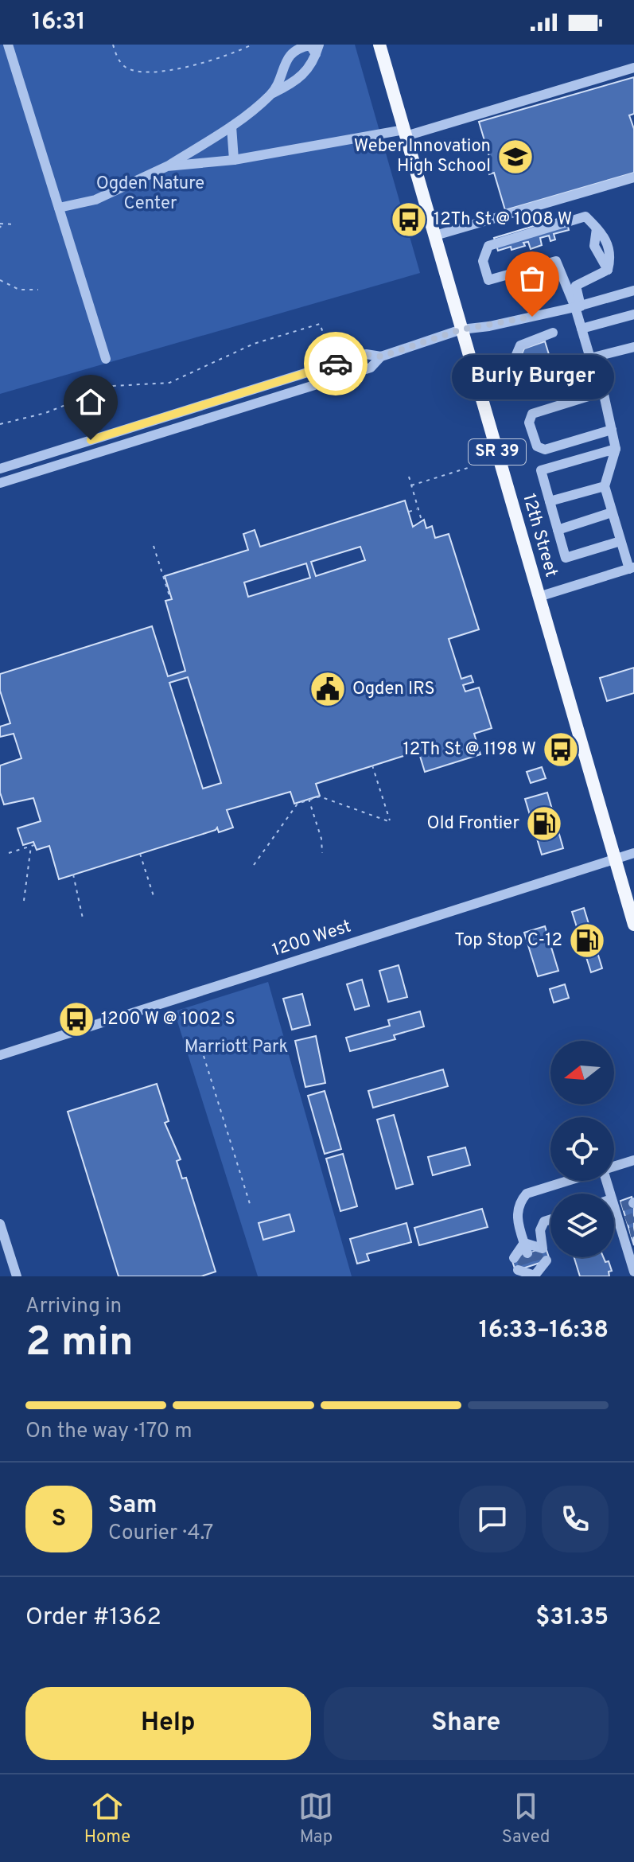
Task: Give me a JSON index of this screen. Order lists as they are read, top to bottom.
{
  "streets": {
    "main road": ["SR 39", "12th Street"],
    "street": ["1200 West"]
  },
  "crossings": [
    ["12th Street", "1200 West"]
  ],
  "parks": ["Ogden Nature Center", "Marriott Park"],
  "places": {
    "school or university": ["Weber Innovation High School"],
    "bus stop": ["12Th St @ 1008 W", "12Th St @ 1198 W", "1200 W @ 1002 S"],
    "other": ["Burly Burger"],
    "public building": ["Ogden IRS"],
    "fuel station": ["Old Frontier", "Top Stop C-12"]
  },
  "north": "left",
  "page": {
    "status": "16:31",
    "bubble": "Burly Burger",
    "heading": ["2 min", "Arriving in", "16:33–16:38"],
    "panel": [
      "Sam",
      "Courier · 4.7",
      "Order #1362",
      "$31.35"
    ],
    "bar": "On the way · 170 m",
    "round": "S",
    "buttons": ["Help", "Share"],
    "tabs": ["Home", "Map", "Saved"]
  }
}
